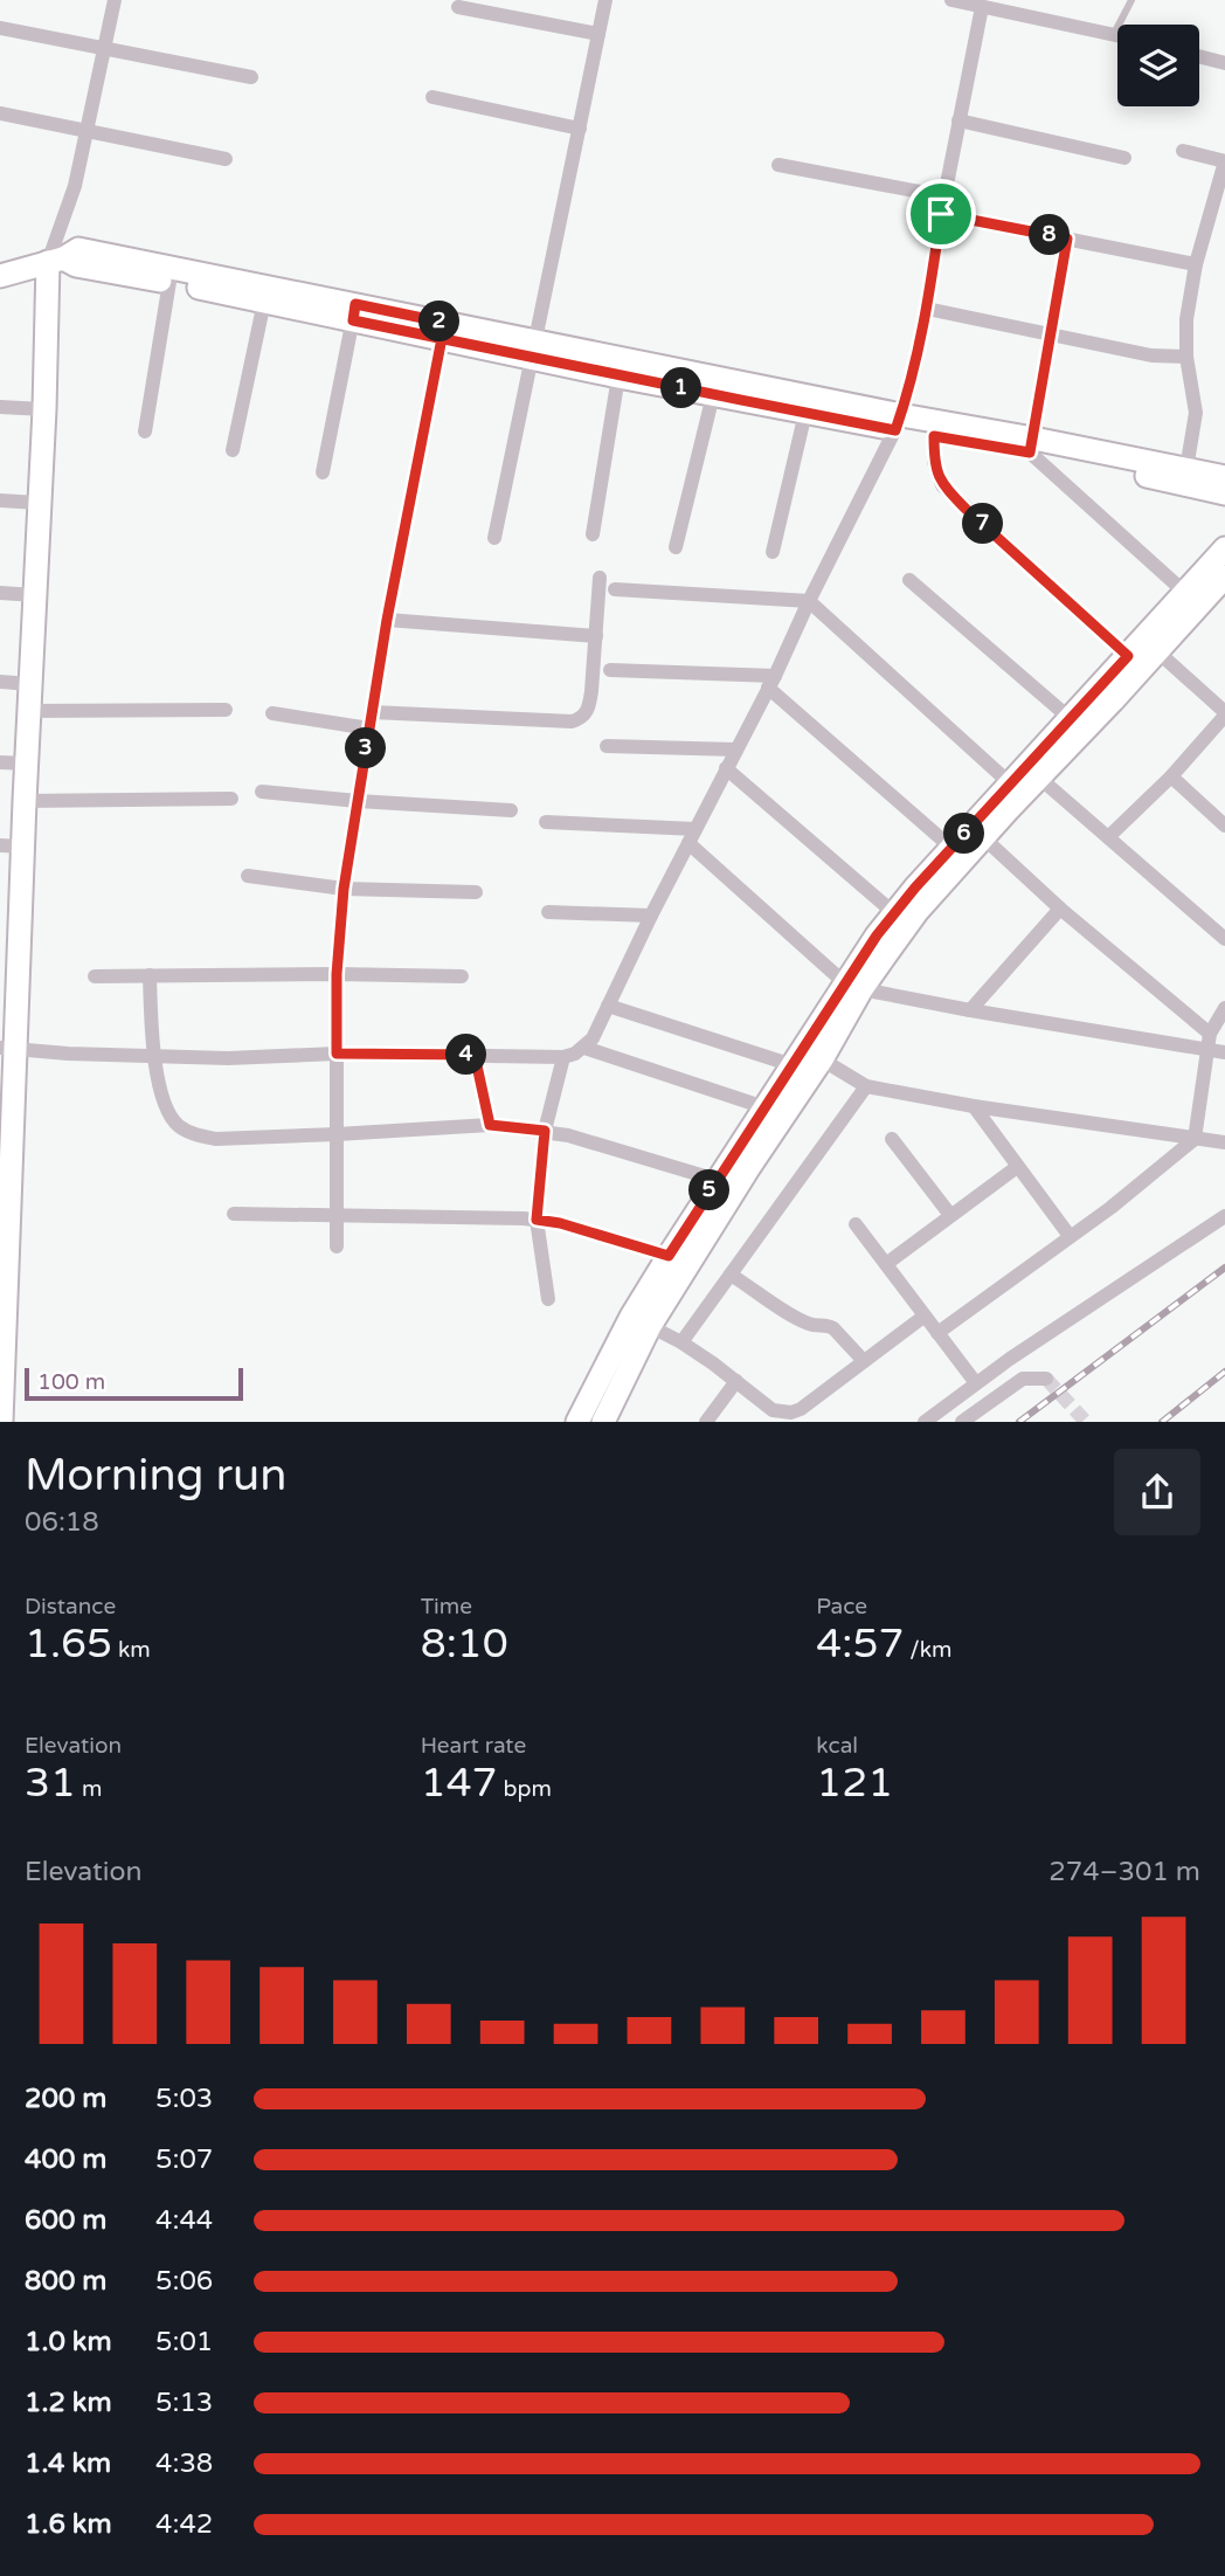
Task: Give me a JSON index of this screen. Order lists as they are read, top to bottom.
{
  "scale_bar": "100 m",
  "page": {
    "pins": [
      "8",
      "2",
      "1",
      "7",
      "3",
      "6",
      "4",
      "5"
    ],
    "scale": "100 m",
    "heading": ["Morning run", "06:18"],
    "stats": [
      ["Distance", "1.65 km"],
      ["Time", "8:10"],
      ["Pace", "4:57 /km"],
      ["Elevation", "31 m"],
      ["Heart rate", "147 bpm"],
      ["kcal", "121"]
    ],
    "chart": ["Elevation", "274–301 m"],
    "list": [
      {
        "name": "200 m",
        "note": "5:03"
      },
      {
        "name": "400 m",
        "note": "5:07"
      },
      {
        "name": "600 m",
        "note": "4:44"
      },
      {
        "name": "800 m",
        "note": "5:06"
      },
      {
        "name": "1.0 km",
        "note": "5:01"
      },
      {
        "name": "1.2 km",
        "note": "5:13"
      },
      {
        "name": "1.4 km",
        "note": "4:38"
      },
      {
        "name": "1.6 km",
        "note": "4:42"
      }
    ]
  }
}
